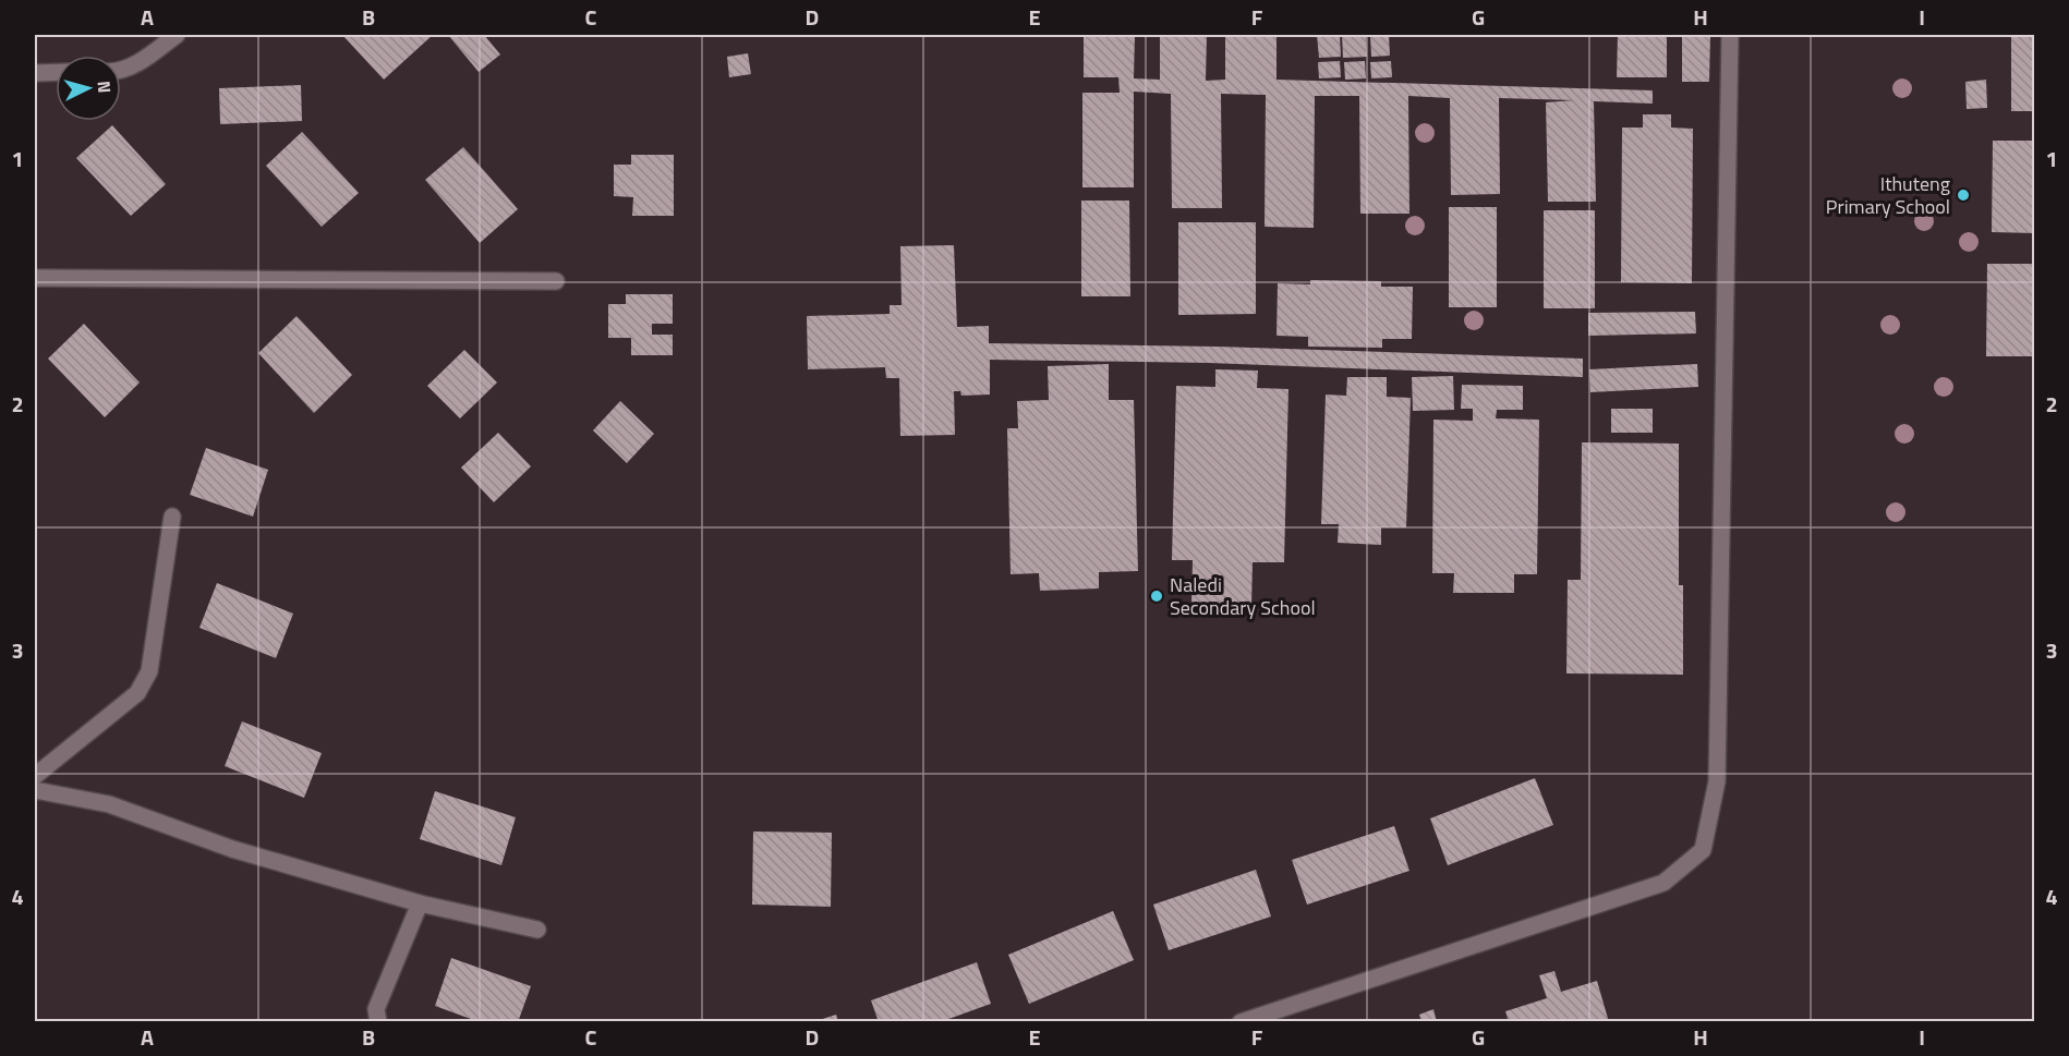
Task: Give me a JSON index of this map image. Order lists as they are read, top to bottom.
{
  "places": ["Ithuteng Primary School", "Naledi Secondary School"],
  "north": "right",
  "grid": {
    "columns": [
      "A",
      "B",
      "C",
      "D",
      "E",
      "F",
      "G",
      "H",
      "I"
    ],
    "rows": [
      "1",
      "2",
      "3",
      "4"
    ]
  }
}
